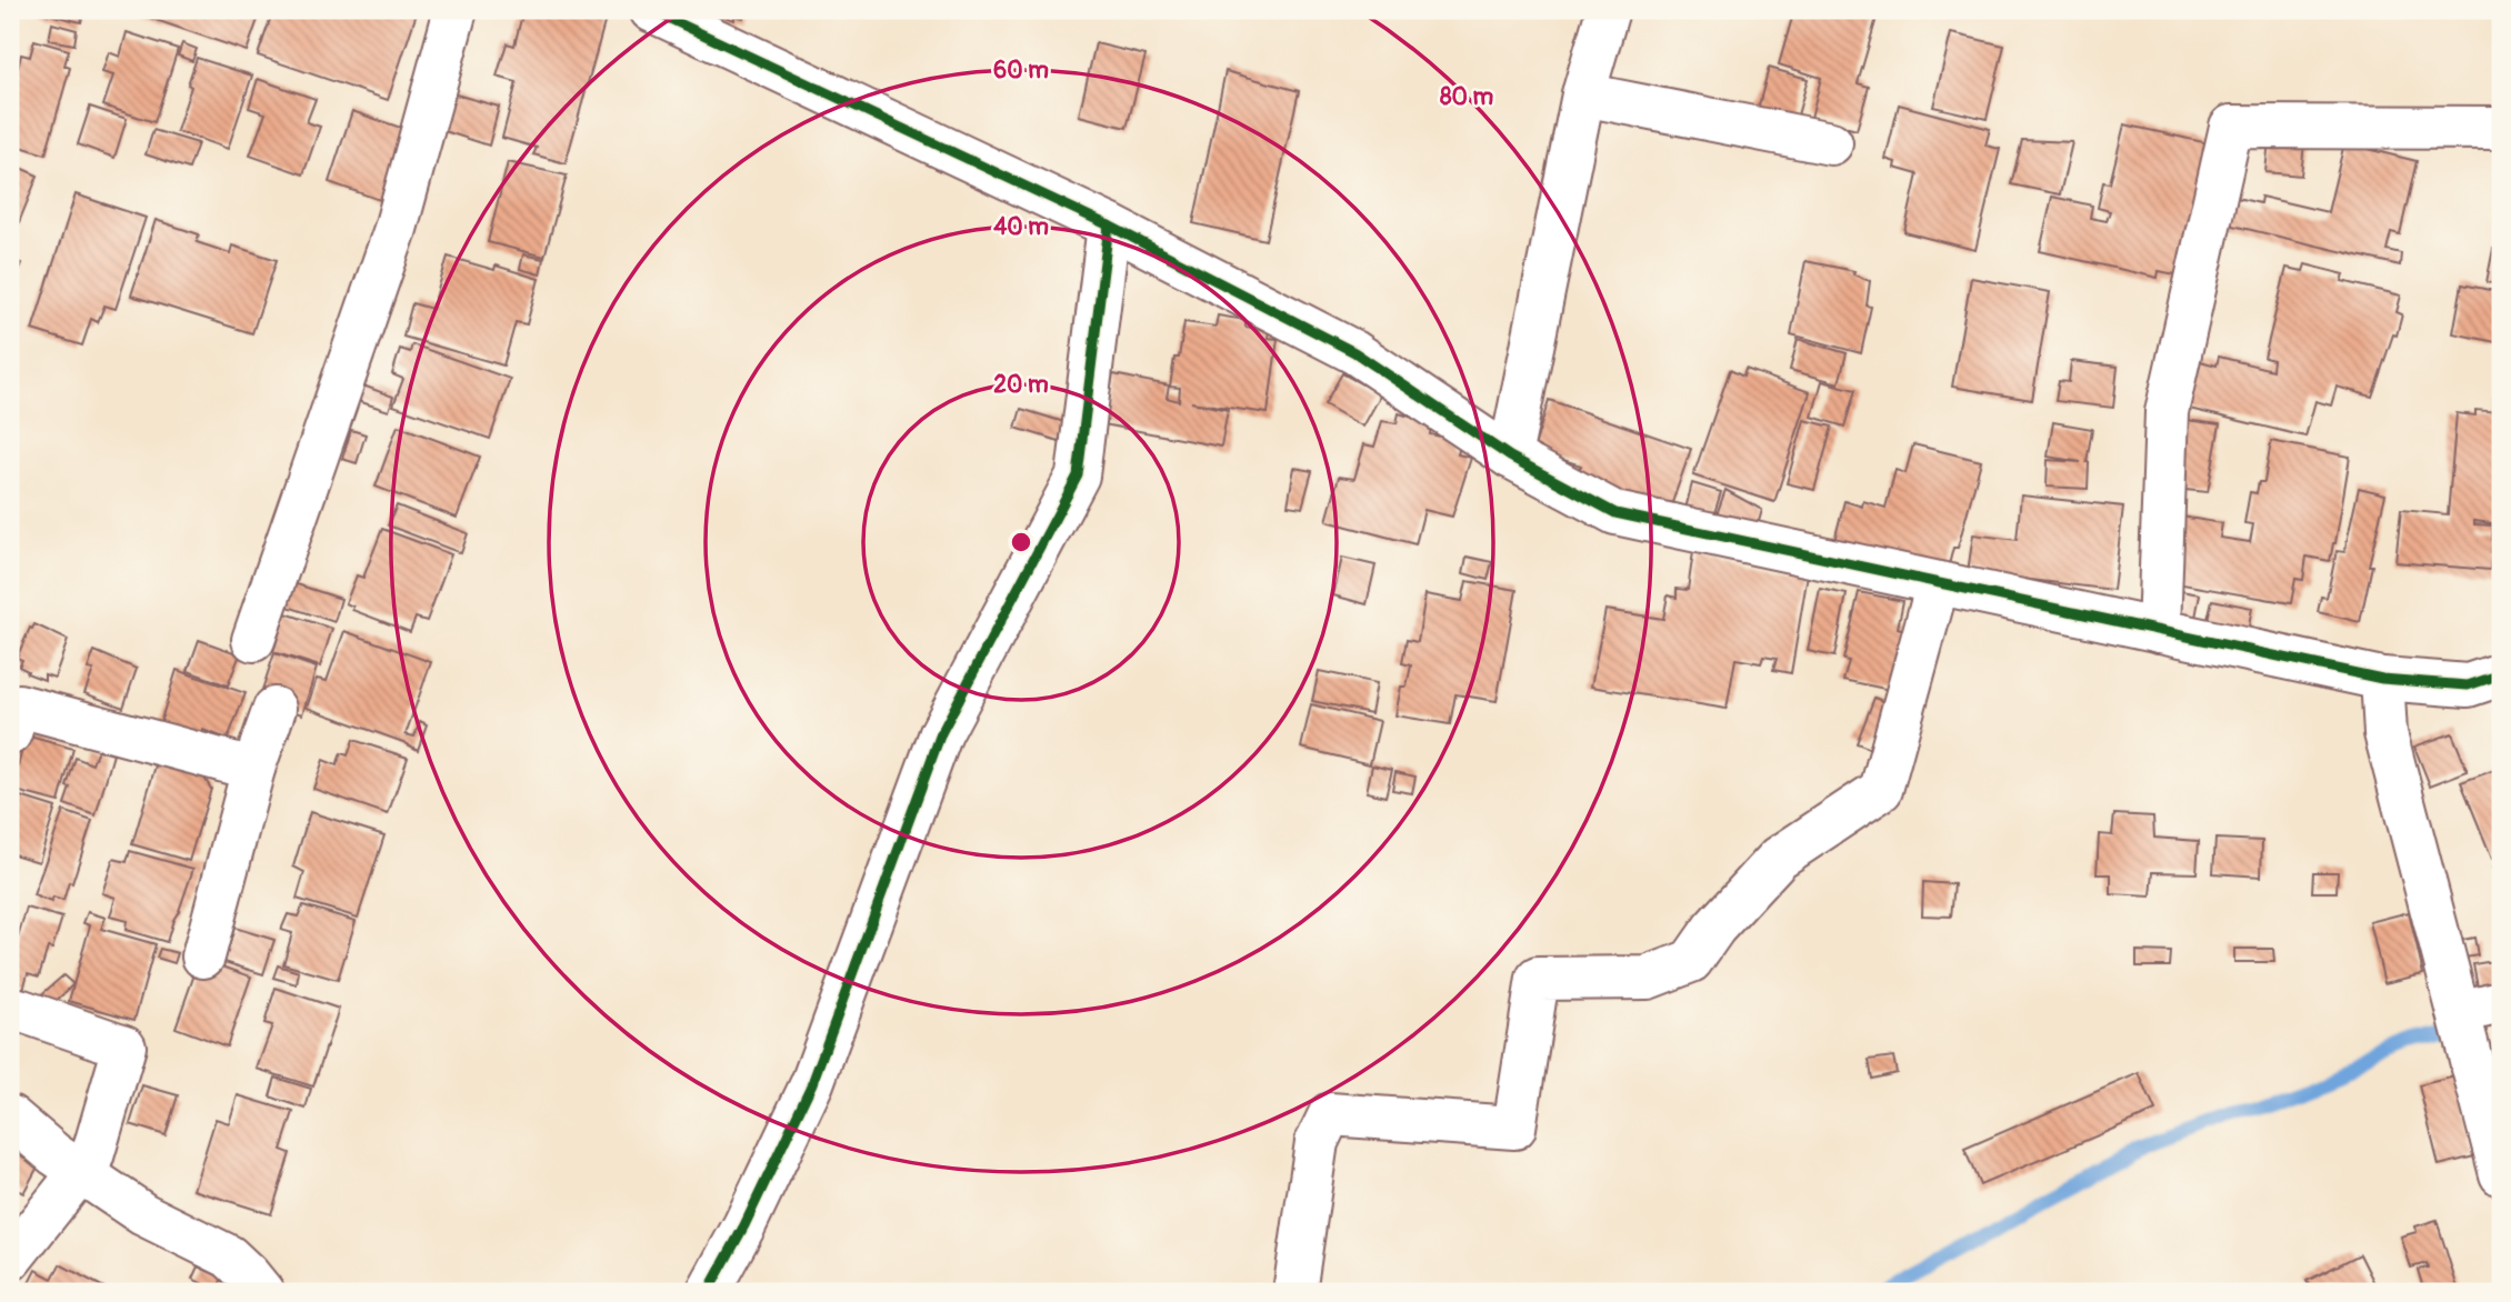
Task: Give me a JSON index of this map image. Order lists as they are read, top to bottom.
{
  "rings": [
    "60 m",
    "80 m",
    "40 m",
    "20 m"
  ]
}
